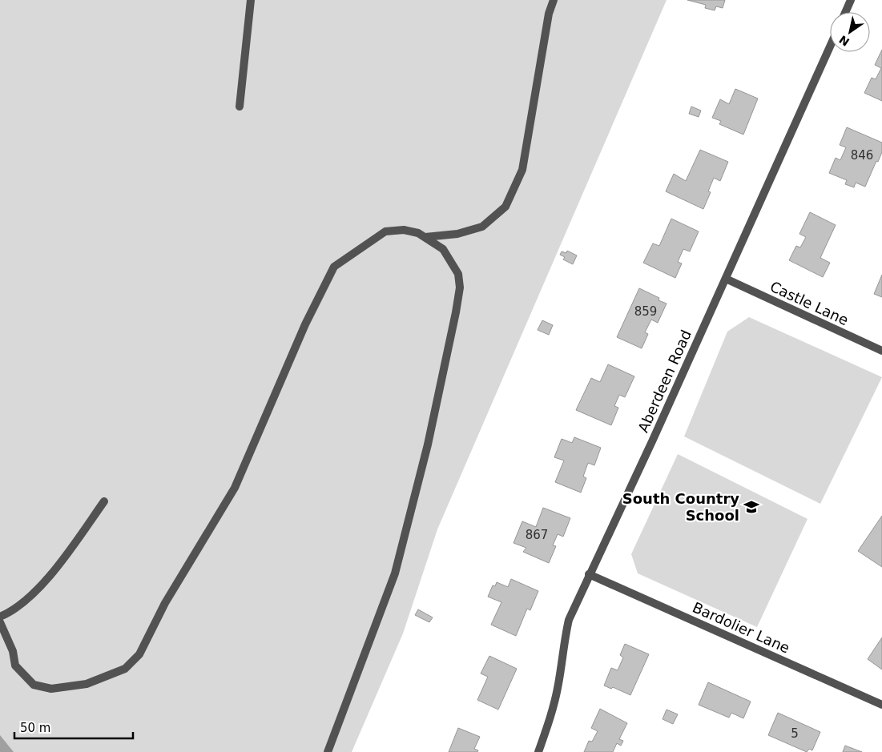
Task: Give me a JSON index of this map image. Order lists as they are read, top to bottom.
{
  "streets": {
    "street": ["Castle Lane", "Aberdeen Road", "Bardolier Lane"]
  },
  "crossings": [
    ["Castle Lane", "Aberdeen Road"],
    ["Aberdeen Road", "Bardolier Lane"]
  ],
  "places": {
    "school or university": ["South Country School"]
  },
  "house_numbers": [
    "846",
    "859",
    "867",
    "5"
  ],
  "scale_bar": "50 m",
  "north": "bottom left"
}
